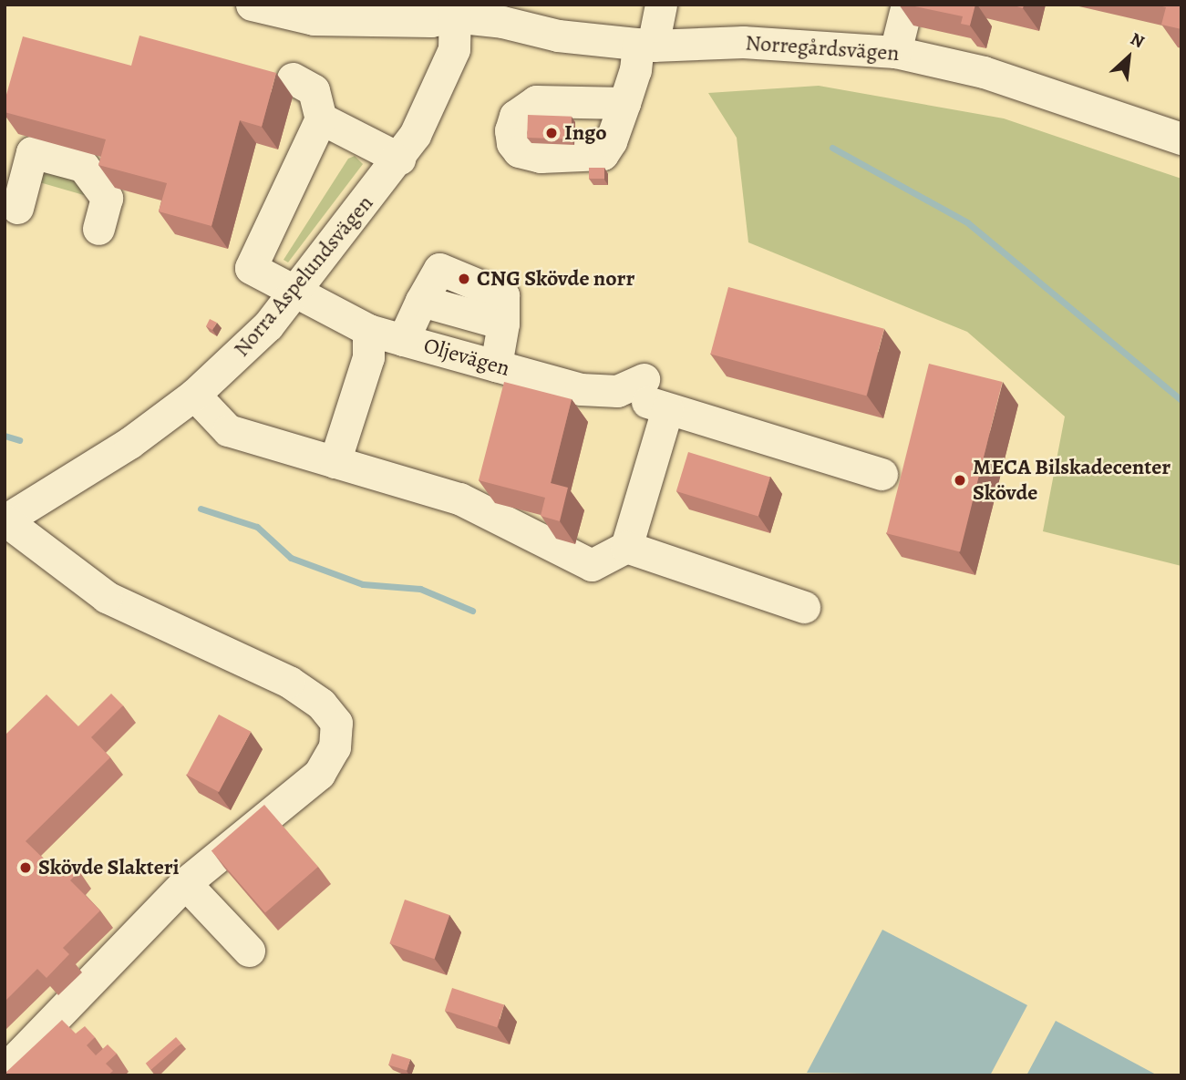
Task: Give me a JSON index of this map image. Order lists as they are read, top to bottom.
{
  "streets": {
    "street": ["Norregårdsvägen", "Norra Aspelundsvägen", "Oljevägen"]
  },
  "crossings": [
    ["Norregårdsvägen", "Norra Aspelundsvägen"],
    ["Norra Aspelundsvägen", "Oljevägen"]
  ],
  "places": [
    "Ingo",
    "CNG Skövde norr",
    "MECA Bilskadecenter Skövde",
    "Skövde Slakteri"
  ],
  "north": "top right"
}
